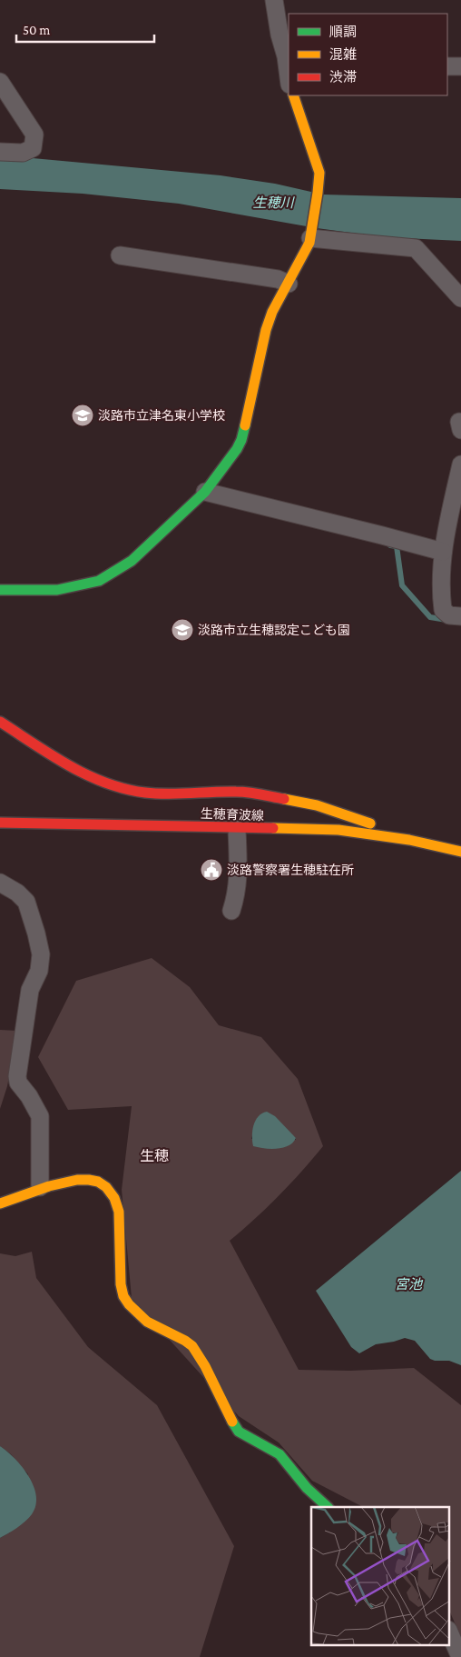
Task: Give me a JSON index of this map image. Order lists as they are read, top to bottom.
{
  "streets": {
    "street": ["生穂育波線"]
  },
  "districts": ["生穂"],
  "water": ["生穂川", "宮池"],
  "places": {
    "school or university": ["淡路市立津名東小学校", "淡路市立生穂認定こども園"],
    "public building": ["淡路警察署生穂駐在所"]
  },
  "legend": ["順調", "混雑", "渋滞"],
  "scale_bar": "50 m"
}
